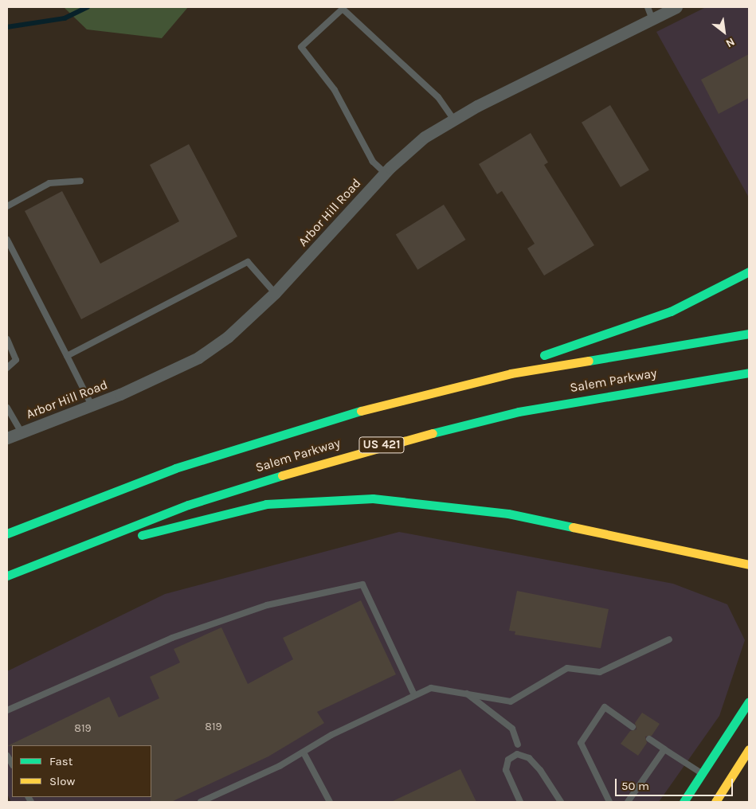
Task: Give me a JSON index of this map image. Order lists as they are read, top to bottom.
{
  "streets": {
    "main road": ["Salem Parkway", "US 421"],
    "street": ["Arbor Hill Road"]
  },
  "house_numbers": ["819", "819"],
  "legend": ["Fast", "Slow"],
  "scale_bar": "50 m",
  "north": "bottom right"
}
